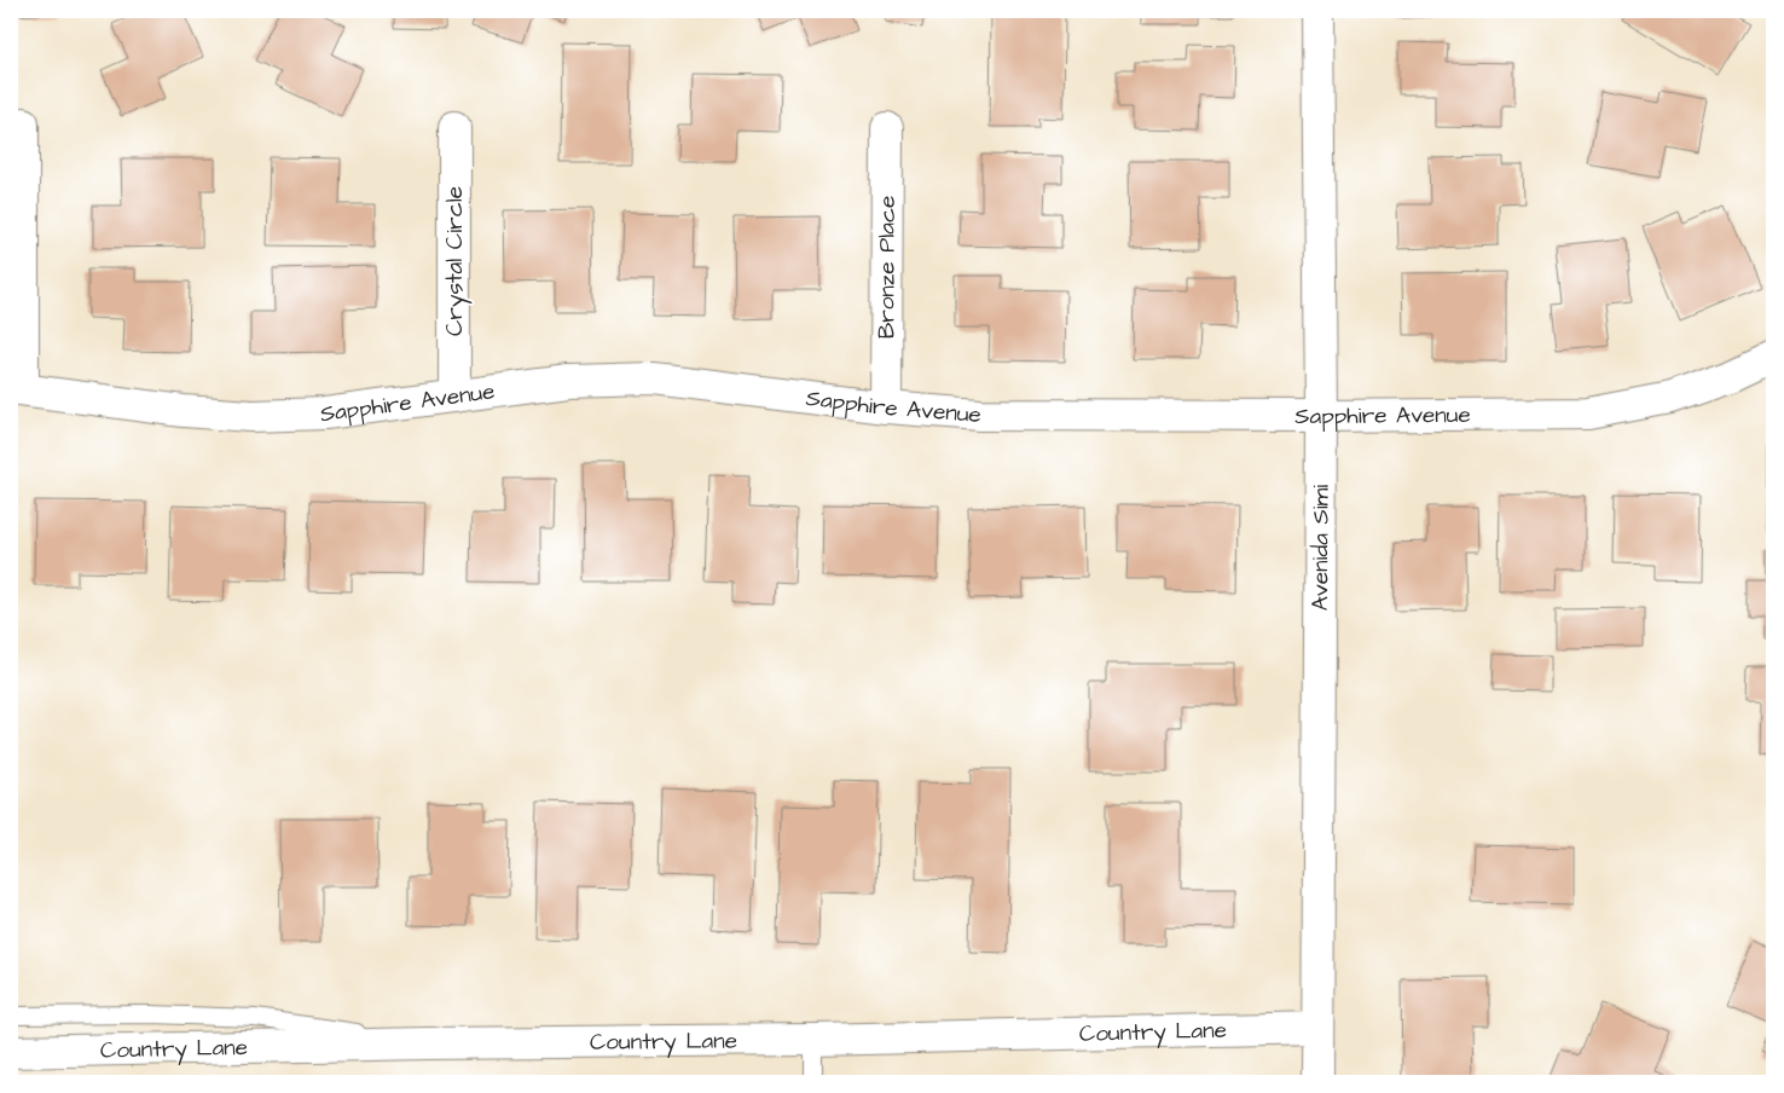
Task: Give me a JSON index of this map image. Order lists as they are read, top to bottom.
{
  "streets": {
    "street": [
      "Crystal Circle",
      "Bronze Place",
      "Sapphire Avenue",
      "Avenida Simi",
      "Country Lane"
    ]
  },
  "crossings": [
    ["Crystal Circle", "Sapphire Avenue"],
    ["Bronze Place", "Sapphire Avenue"],
    ["Sapphire Avenue", "Avenida Simi"],
    ["Avenida Simi", "Country Lane"]
  ]
}
